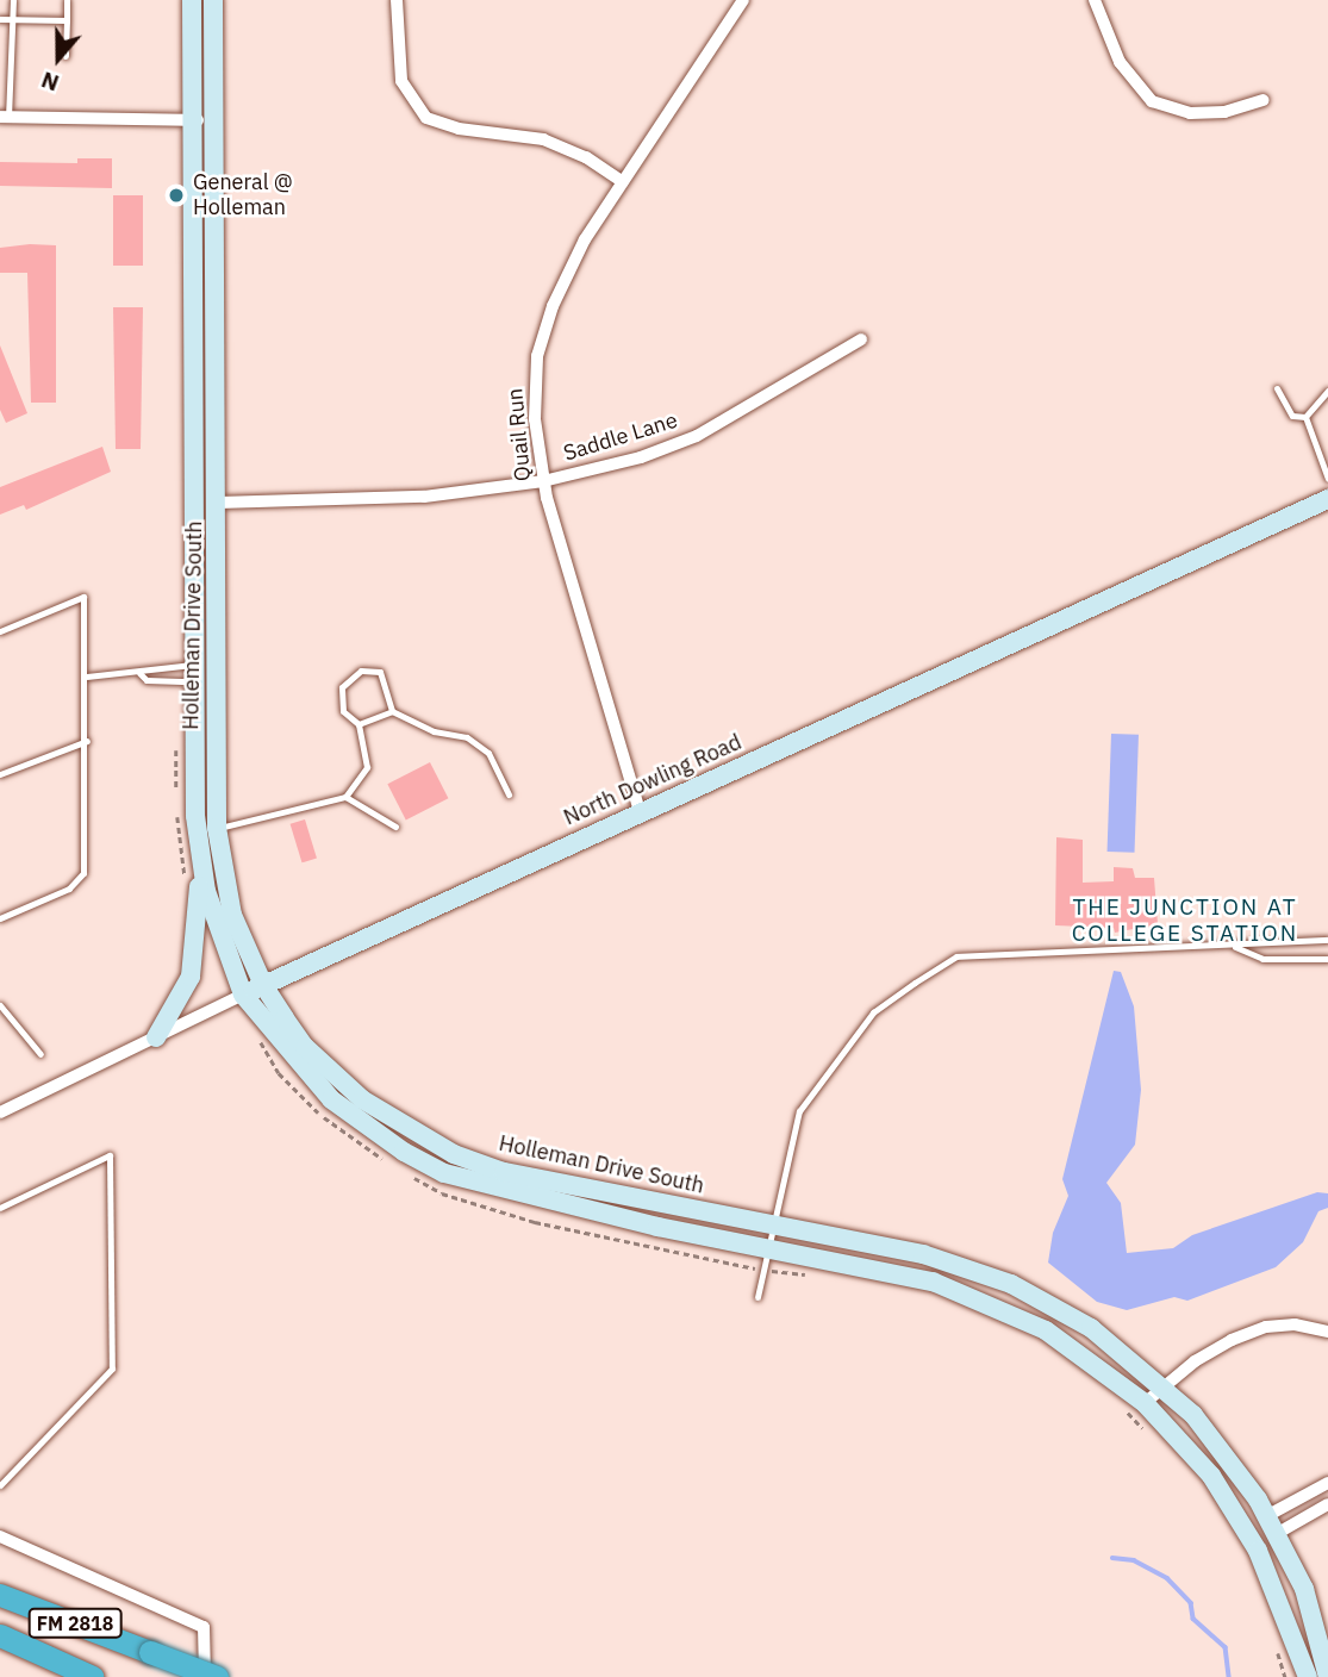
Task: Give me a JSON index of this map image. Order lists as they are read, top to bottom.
{
  "streets": {
    "highway": ["FM 2818"],
    "street": [
      "Quail Run",
      "Saddle Lane",
      "Holleman Drive South",
      "North Dowling Road"
    ]
  },
  "crossings": [
    ["Quail Run", "Saddle Lane"],
    ["Quail Run", "North Dowling Road"],
    ["Saddle Lane", "Holleman Drive South"],
    ["Holleman Drive South", "North Dowling Road"]
  ],
  "districts": ["THE JUNCTION AT COLLEGE STATION"],
  "places": ["General @ Holleman"],
  "north": "bottom"
}
